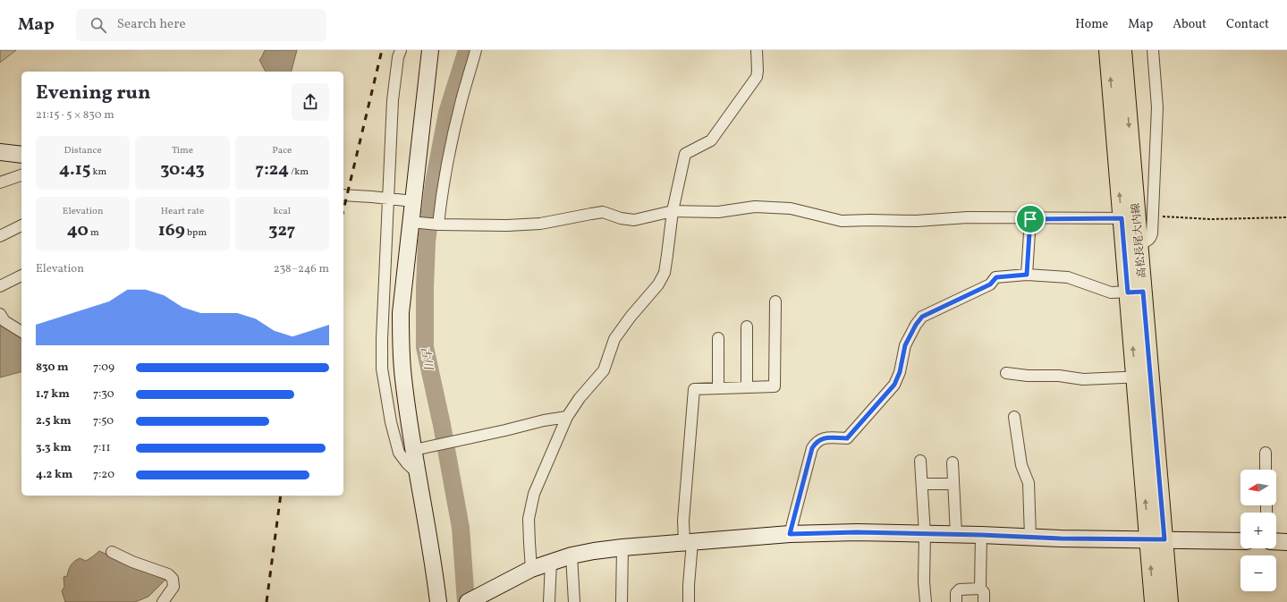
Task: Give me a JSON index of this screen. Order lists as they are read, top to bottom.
{
  "streets": {
    "main road": ["高松長尾大内線"]
  },
  "water": ["古川"],
  "north": "left",
  "page": {
    "header": "Map",
    "search": "Search here",
    "nav": [
      "Home",
      "Map",
      "About",
      "Contact"
    ],
    "heading": ["Evening run", "21:15 · 5 × 830 m"],
    "stats": [
      ["Distance", "4.15 km"],
      ["Time", "30:43"],
      ["Pace", "7:24 /km"],
      ["Elevation", "40 m"],
      ["Heart rate", "169 bpm"],
      ["kcal", "327"]
    ],
    "chart": ["Elevation", "238–246 m"],
    "list": [
      {
        "name": "830 m",
        "note": "7:09"
      },
      {
        "name": "1.7 km",
        "note": "7:30"
      },
      {
        "name": "2.5 km",
        "note": "7:50"
      },
      {
        "name": "3.3 km",
        "note": "7:11"
      },
      {
        "name": "4.2 km",
        "note": "7:20"
      }
    ],
    "map_buttons": ["+", "−"]
  }
}
